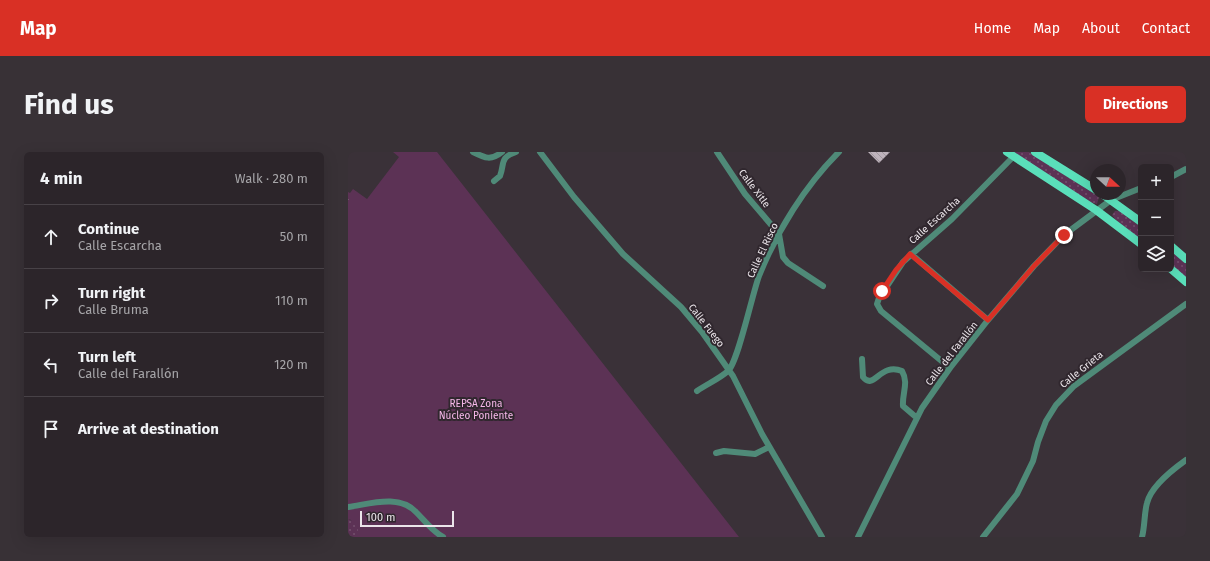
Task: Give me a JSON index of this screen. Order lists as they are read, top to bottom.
{
  "streets": {
    "street": [
      "Calle Xitle",
      "Calle Escarcha",
      "Calle El Risco",
      "Calle Fuego",
      "Calle del Farallón",
      "Calle Grieta"
    ]
  },
  "crossings": [
    ["Calle Xitle", "Calle El Risco"],
    ["Calle Escarcha", "Calle del Farallón"],
    ["Calle El Risco", "Calle Fuego"]
  ],
  "parks": ["REPSA Zona Núcleo Poniente"],
  "scale_bar": "100 m",
  "north": "right",
  "page": {
    "header": "Map",
    "nav": [
      "Home",
      "Map",
      "About",
      "Contact"
    ],
    "buttons": "Directions",
    "title": "Find us",
    "heading": ["4 min", "Walk · 280 m"],
    "map_buttons": ["+", "−"],
    "list": [
      ["Continue", "Calle Escarcha", "50 m"],
      ["Turn right", "Calle Bruma", "110 m"],
      ["Turn left", "Calle del Farallón", "120 m"],
      "Arrive at destination"
    ],
    "scale": "100 m"
  }
}
